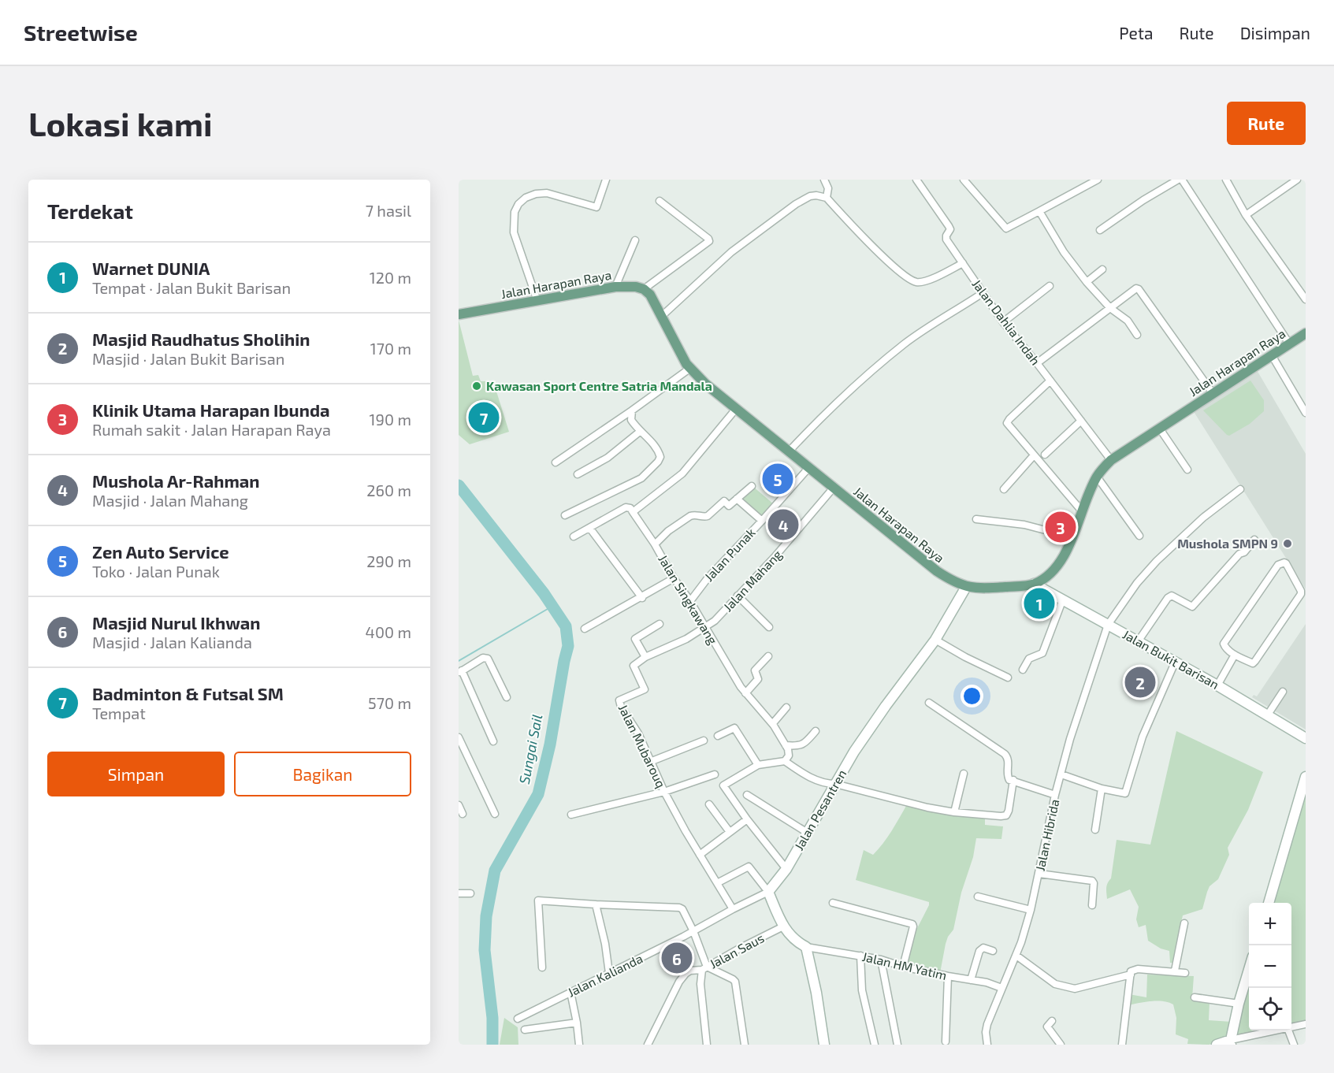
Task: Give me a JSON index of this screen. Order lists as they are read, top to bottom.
{
  "streets": {
    "main road": ["Jalan Harapan Raya"],
    "street": [
      "Jalan Dahlia Indah",
      "Jalan Punak",
      "Jalan Mahang",
      "Jalan Singkawang",
      "Jalan Bukit Barisan",
      "Jalan Mubarouq",
      "Jalan Pesantren",
      "Jalan Hibrida",
      "Jalan Saus",
      "Jalan HM Yatim",
      "Jalan Kalianda"
    ]
  },
  "crossings": [
    ["Jalan Harapan Raya", "Jalan Dahlia Indah"],
    ["Jalan Harapan Raya", "Jalan Punak"],
    ["Jalan Harapan Raya", "Jalan Mahang"],
    ["Jalan Harapan Raya", "Jalan Bukit Barisan"],
    ["Jalan Harapan Raya", "Jalan Pesantren"],
    ["Jalan Punak", "Jalan Singkawang"],
    ["Jalan Mahang", "Jalan Singkawang"],
    ["Jalan Bukit Barisan", "Jalan Hibrida"],
    ["Jalan Mubarouq", "Jalan Kalianda"],
    ["Jalan Pesantren", "Jalan Kalianda"],
    ["Jalan Hibrida", "Jalan HM Yatim"]
  ],
  "water": ["Sungai Sail"],
  "places": ["Kawasan Sport Centre Satria Mandala", "Mushola SMPN 9"],
  "page": {
    "header": "Streetwise",
    "nav": ["Peta", "Rute", "Disimpan"],
    "buttons": [
      "Rute",
      ["Simpan", "Bagikan"]
    ],
    "title": "Lokasi kami",
    "heading": ["Terdekat", "7 hasil"],
    "list": [
      {
        "mark": "1",
        "name": "Warnet DUNIA",
        "note": "Tempat · Jalan Bukit Barisan",
        "value": "120 m"
      },
      {
        "mark": "2",
        "name": "Masjid Raudhatus Sholihin",
        "note": "Masjid · Jalan Bukit Barisan",
        "value": "170 m"
      },
      {
        "mark": "3",
        "name": "Klinik Utama Harapan Ibunda",
        "note": "Rumah sakit · Jalan Harapan Raya",
        "value": "190 m"
      },
      {
        "mark": "4",
        "name": "Mushola Ar-Rahman",
        "note": "Masjid · Jalan Mahang",
        "value": "260 m"
      },
      {
        "mark": "5",
        "name": "Zen Auto Service",
        "note": "Toko · Jalan Punak",
        "value": "290 m"
      },
      {
        "mark": "6",
        "name": "Masjid Nurul Ikhwan",
        "note": "Masjid · Jalan Kalianda",
        "value": "400 m"
      },
      {
        "mark": "7",
        "name": "Badminton & Futsal SM",
        "note": "Tempat",
        "value": "570 m"
      }
    ],
    "pins": [
      "7",
      "5",
      "4",
      "3",
      "1",
      "2",
      "6"
    ],
    "map_buttons": ["+", "−"]
  }
}
